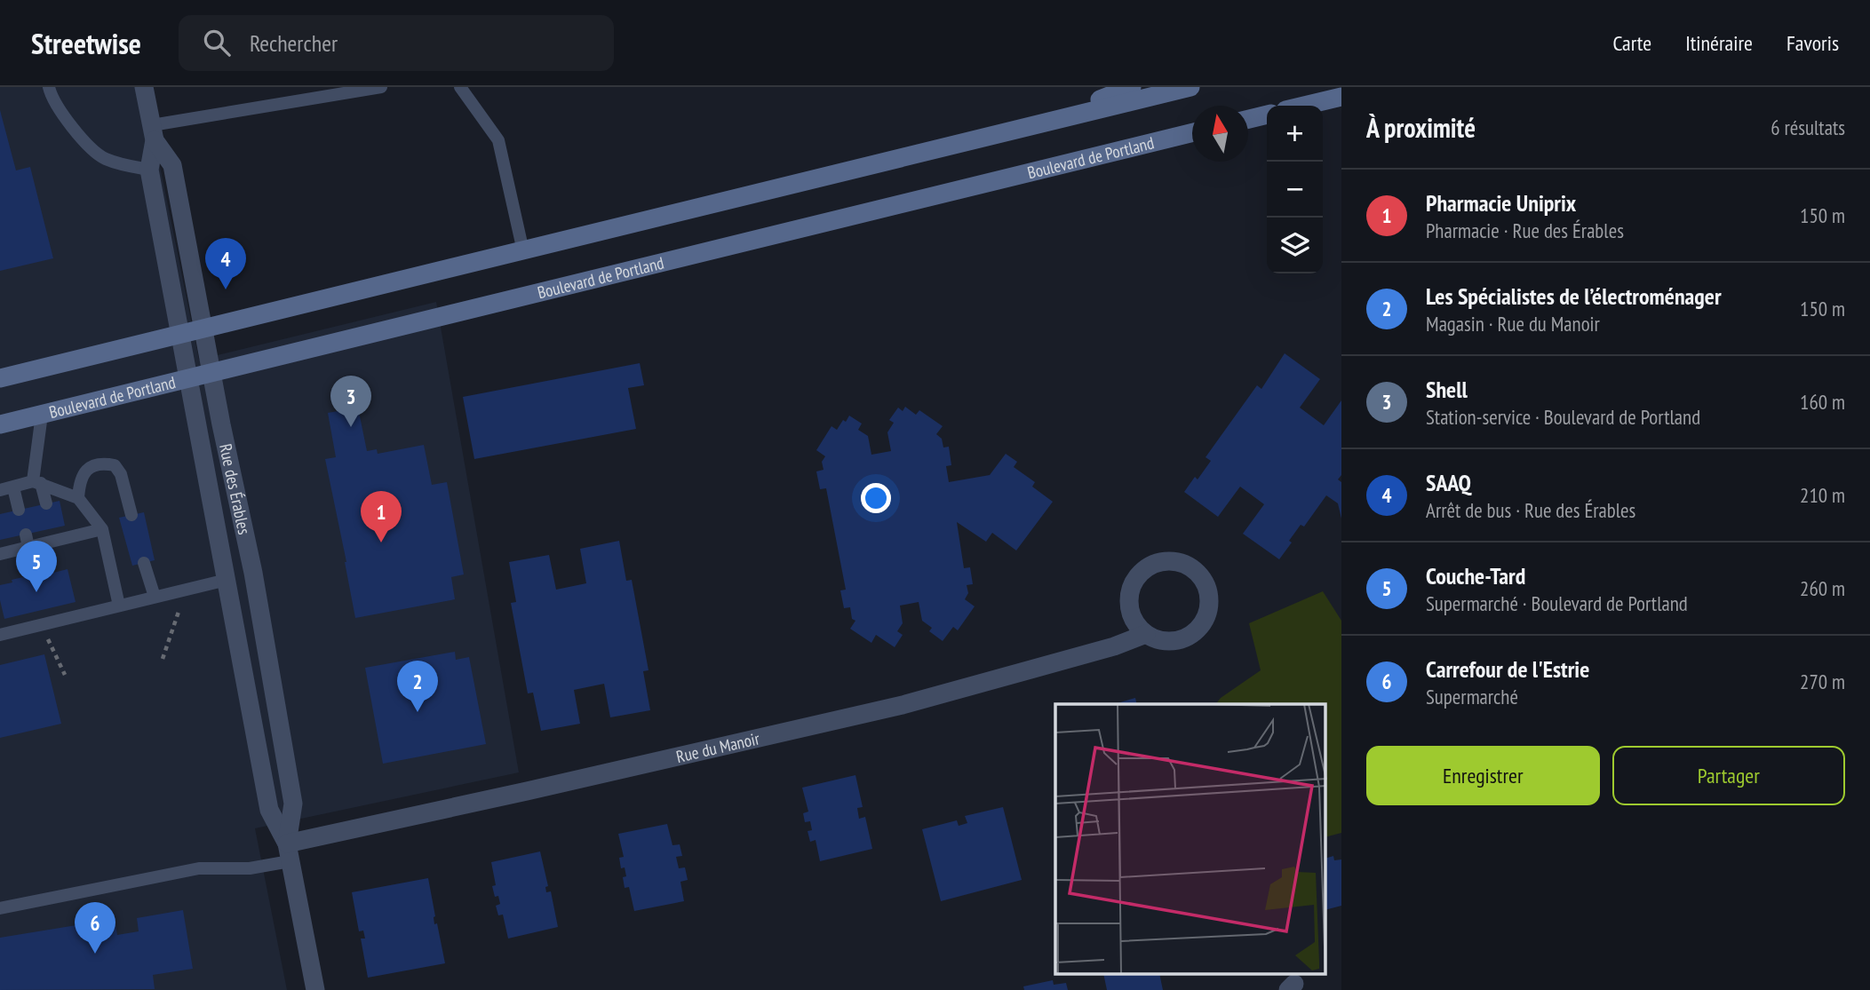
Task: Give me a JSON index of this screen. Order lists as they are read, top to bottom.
{
  "streets": {
    "main road": ["Boulevard de Portland"],
    "street": ["Rue des Érables", "Rue du Manoir"]
  },
  "crossings": [
    ["Boulevard de Portland", "Rue des Érables"],
    ["Rue des Érables", "Rue du Manoir"]
  ],
  "north": "top",
  "page": {
    "header": "Streetwise",
    "search": "Rechercher",
    "nav": ["Carte", "Itinéraire", "Favoris"],
    "heading": ["À proximité", "6 résultats"],
    "map_buttons": ["+", "−"],
    "list": [
      {
        "mark": "1",
        "name": "Pharmacie Uniprix",
        "note": "Pharmacie · Rue des Érables",
        "value": "150 m"
      },
      {
        "mark": "2",
        "name": "Les Spécialistes de l’électroménager",
        "note": "Magasin · Rue du Manoir",
        "value": "150 m"
      },
      {
        "mark": "3",
        "name": "Shell",
        "note": "Station-service · Boulevard de Portland",
        "value": "160 m"
      },
      {
        "mark": "4",
        "name": "SAAQ",
        "note": "Arrêt de bus · Rue des Érables",
        "value": "210 m"
      },
      {
        "mark": "5",
        "name": "Couche-Tard",
        "note": "Supermarché · Boulevard de Portland",
        "value": "260 m"
      },
      {
        "mark": "6",
        "name": "Carrefour de l'Estrie",
        "note": "Supermarché",
        "value": "270 m"
      }
    ],
    "pins": [
      "4",
      "3",
      "1",
      "5",
      "2",
      "6"
    ],
    "buttons": ["Enregistrer", "Partager"]
  }
}
